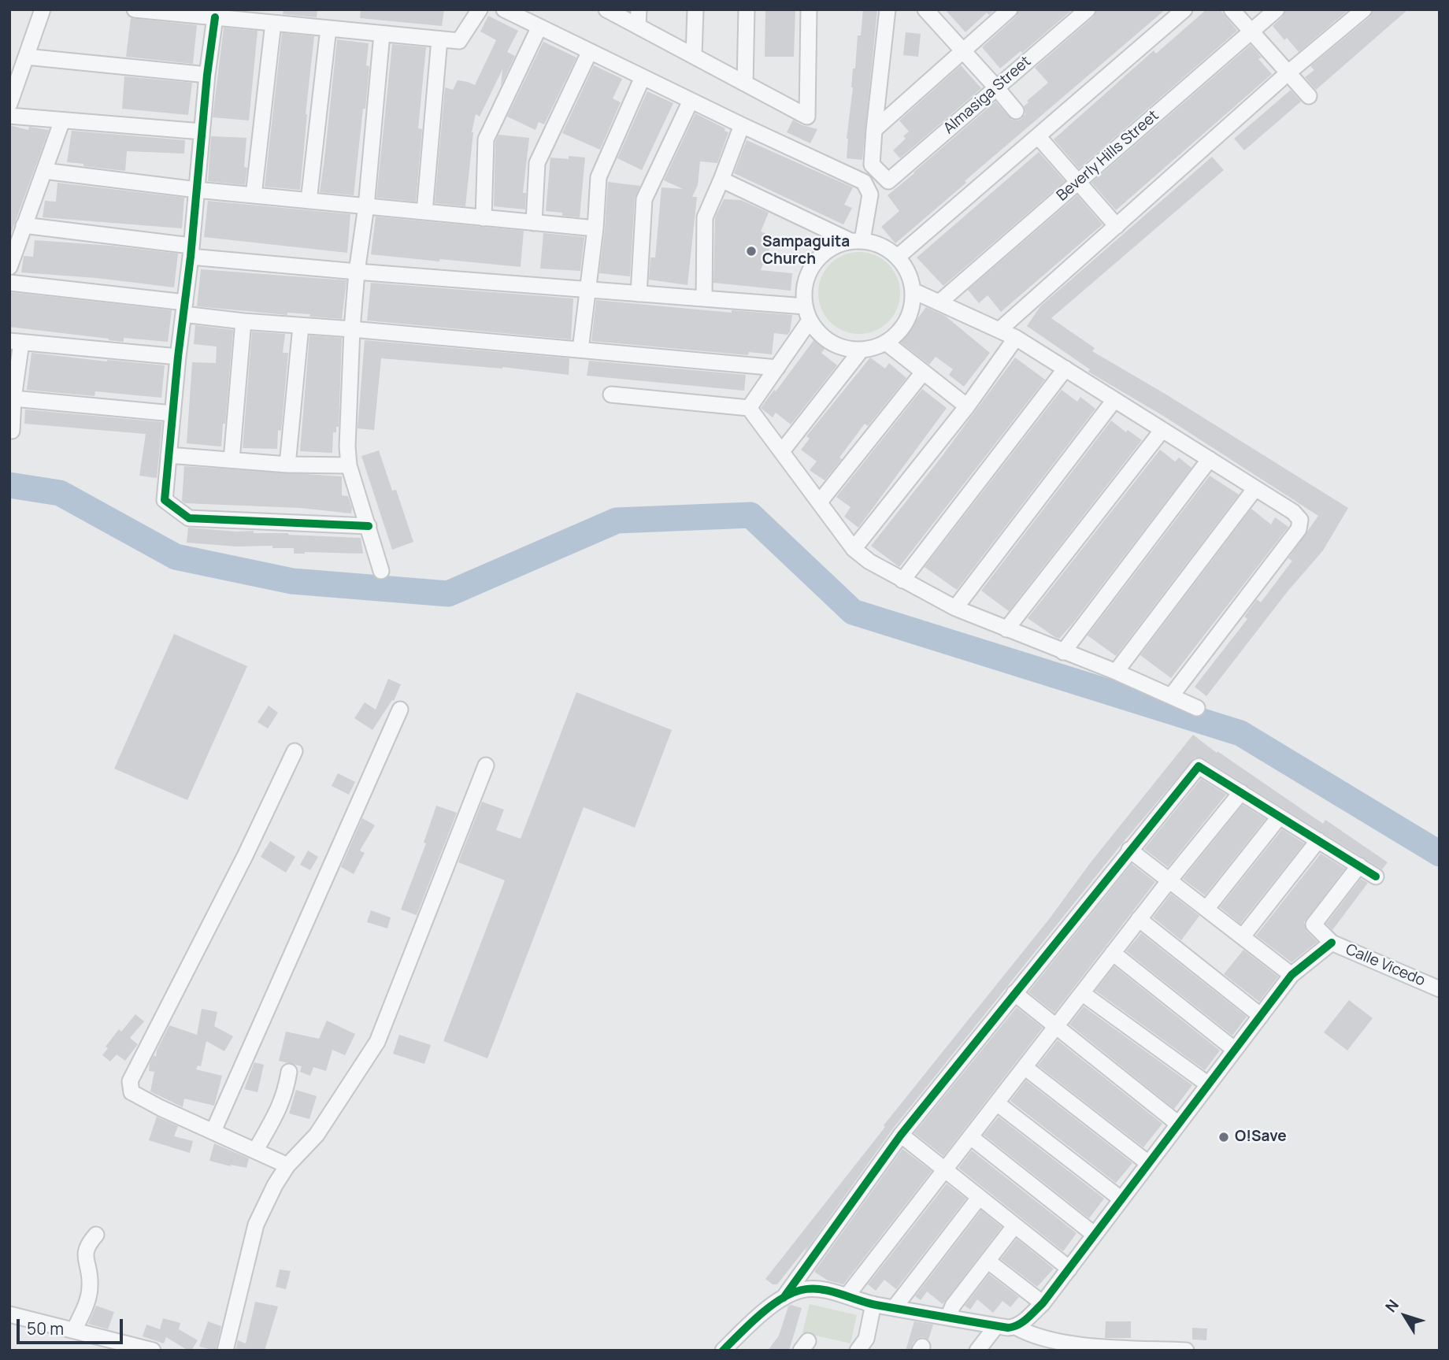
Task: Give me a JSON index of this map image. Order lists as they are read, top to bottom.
{
  "streets": {
    "street": ["Almasiga Street", "Beverly Hills Street", "Calle Vicedo"]
  },
  "places": ["Sampaguita Church", "O!Save"],
  "scale_bar": "50 m",
  "north": "top left"
}
